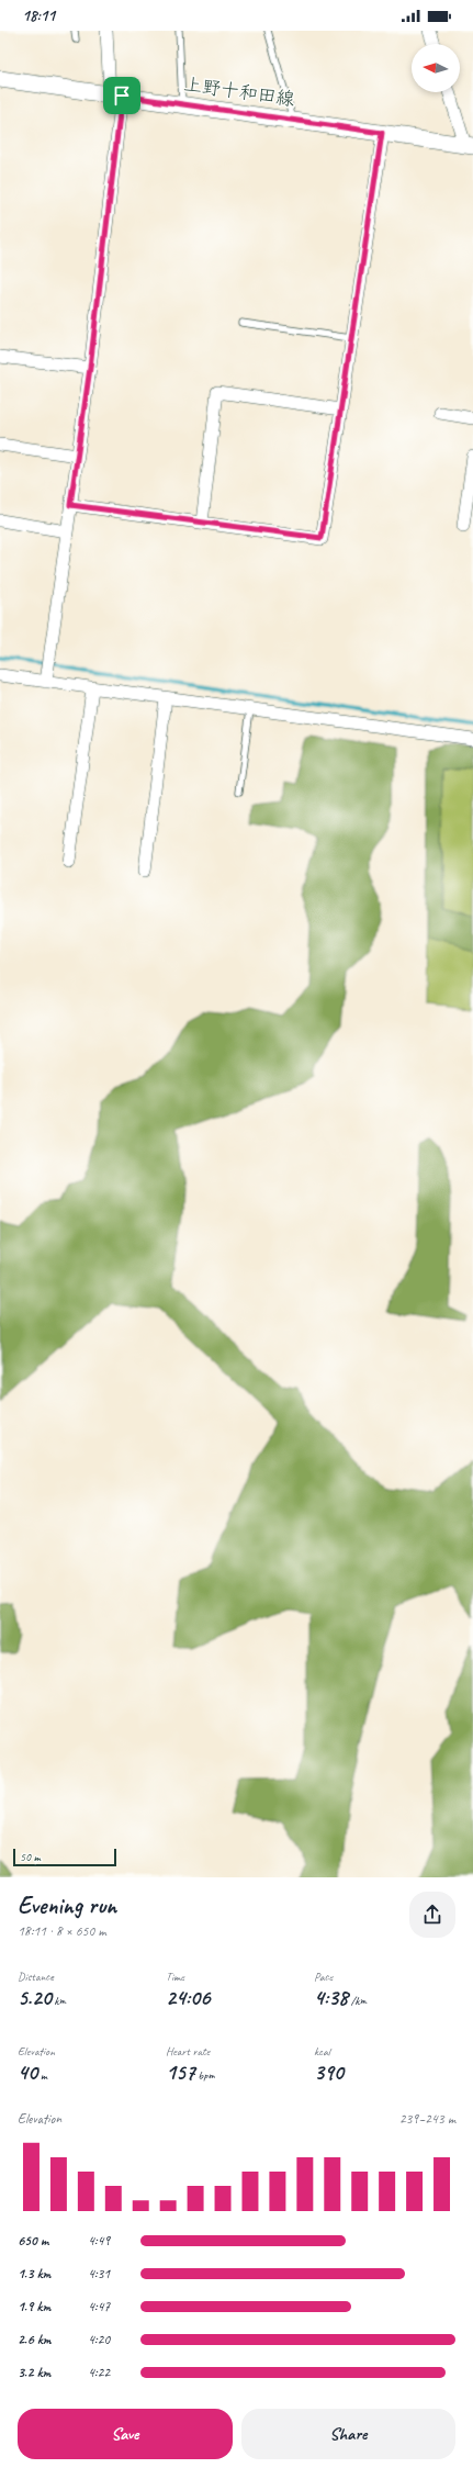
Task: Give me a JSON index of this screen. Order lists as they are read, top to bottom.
{
  "streets": {
    "main road": ["上野十和田線"]
  },
  "scale_bar": "50 m",
  "north": "left",
  "page": {
    "status": "18:11",
    "scale": "50 m",
    "heading": ["Evening run", "18:11 · 8 × 650 m"],
    "stats": [
      ["Distance", "5.20 km"],
      ["Time", "24:06"],
      ["Pace", "4:38 /km"],
      ["Elevation", "40 m"],
      ["Heart rate", "157 bpm"],
      ["kcal", "390"]
    ],
    "chart": ["Elevation", "239–243 m"],
    "list": [
      {
        "name": "650 m",
        "note": "4:49"
      },
      {
        "name": "1.3 km",
        "note": "4:31"
      },
      {
        "name": "1.9 km",
        "note": "4:47"
      },
      {
        "name": "2.6 km",
        "note": "4:20"
      },
      {
        "name": "3.2 km",
        "note": "4:22"
      }
    ],
    "buttons": ["Save", "Share"]
  }
}
